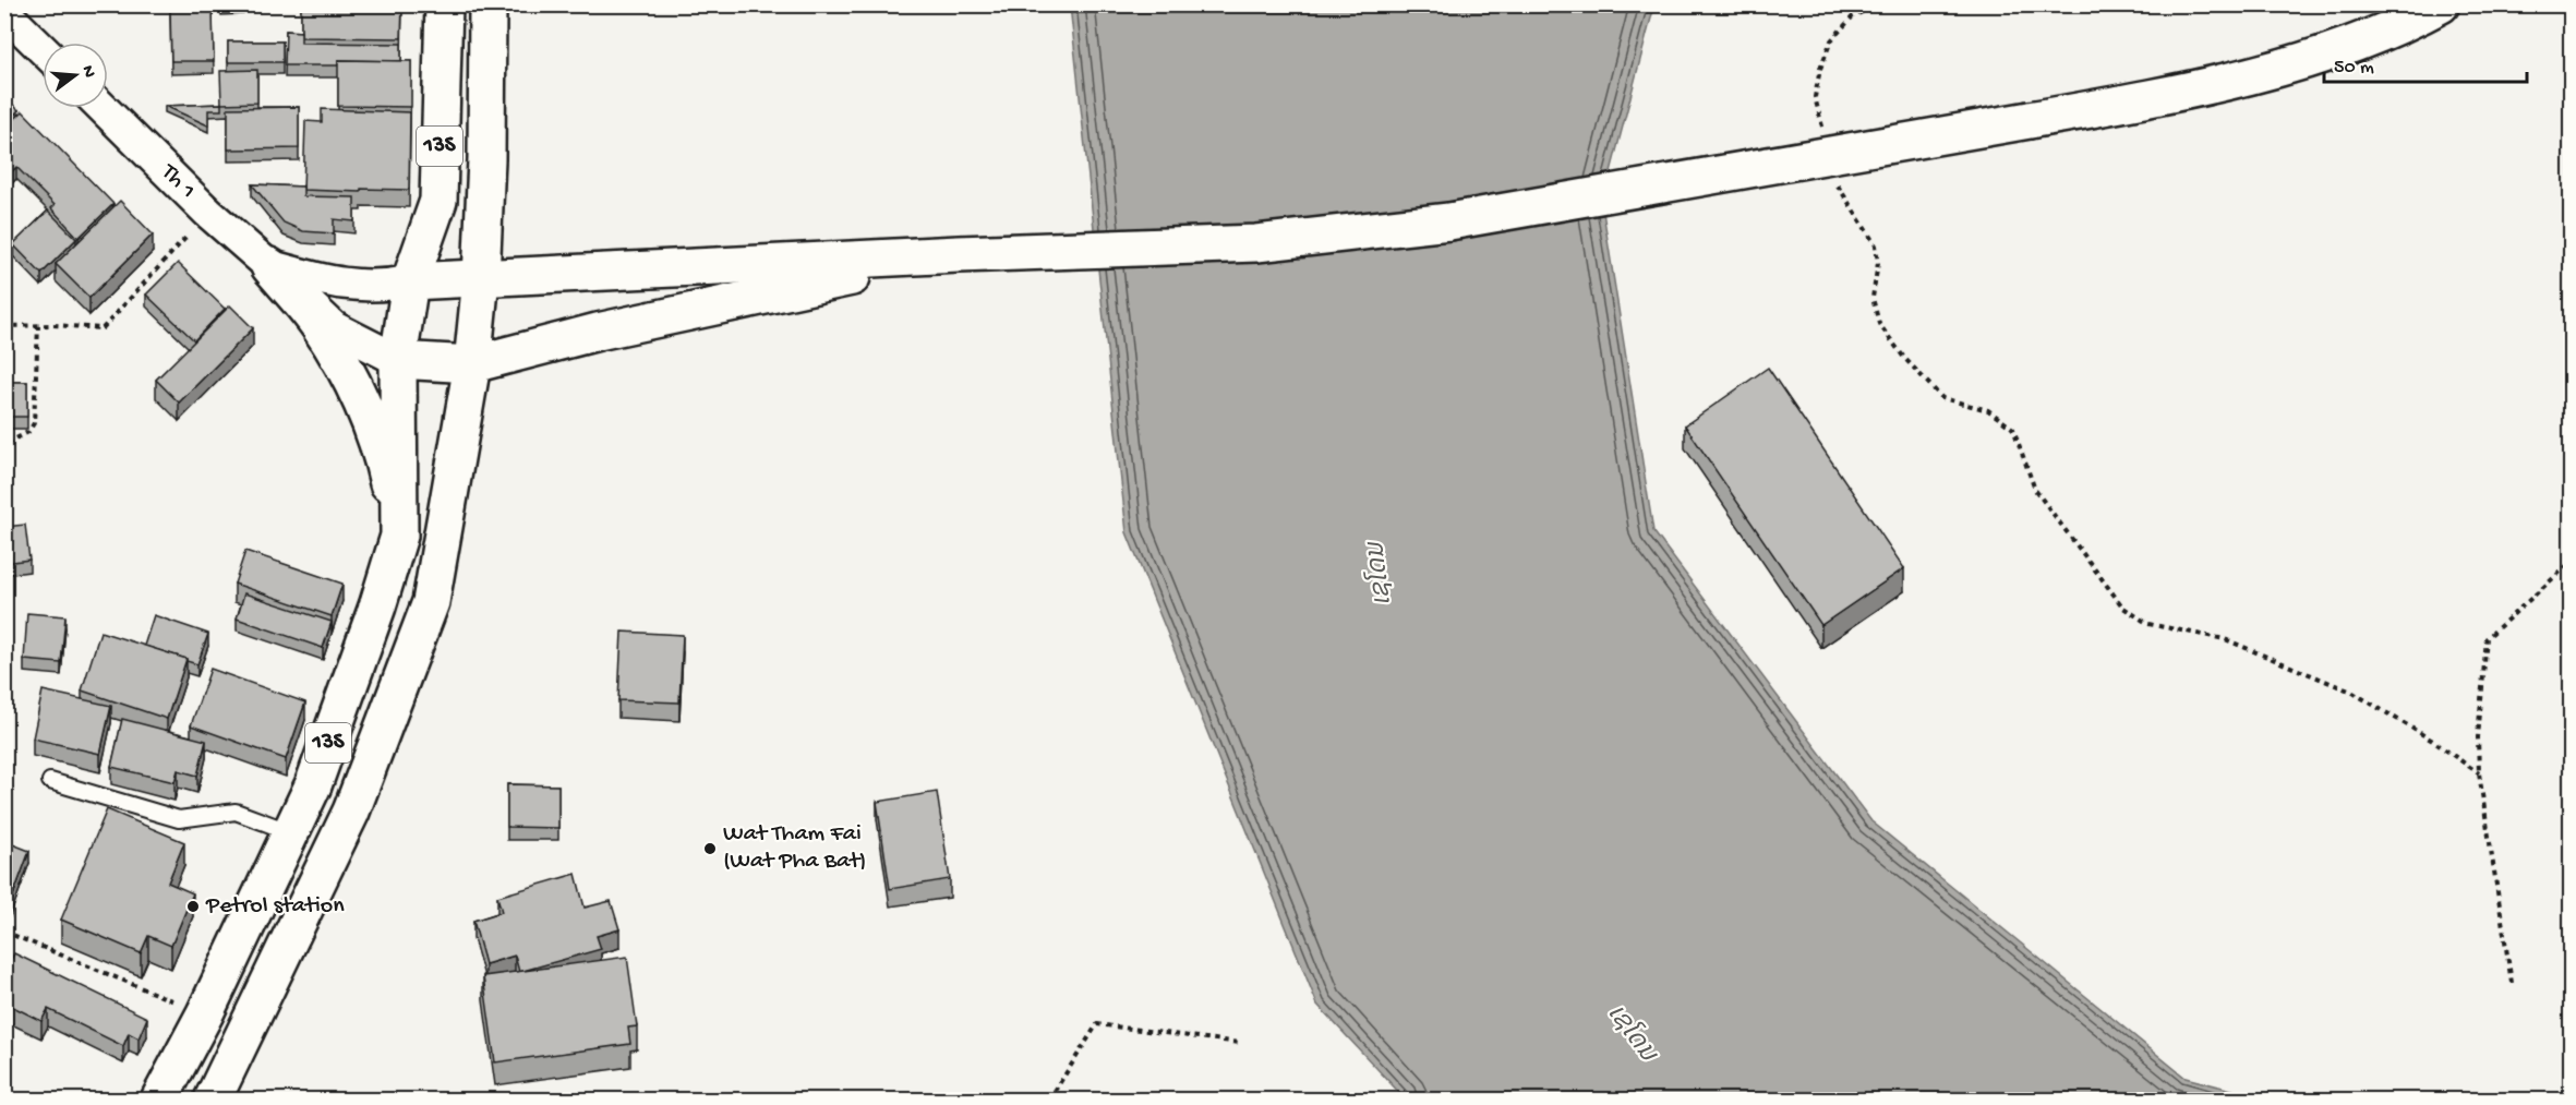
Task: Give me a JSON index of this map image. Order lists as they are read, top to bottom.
{
  "streets": {
    "main road": ["13S"],
    "street": ["Th 1"]
  },
  "crossings": [
    ["13S", "Th 1"]
  ],
  "water": ["ເຊໂດນ"],
  "places": ["Wat Tham Fai (Wat Pha Bat)", "Petrol station"],
  "scale_bar": "50 m",
  "north": "right"
}
